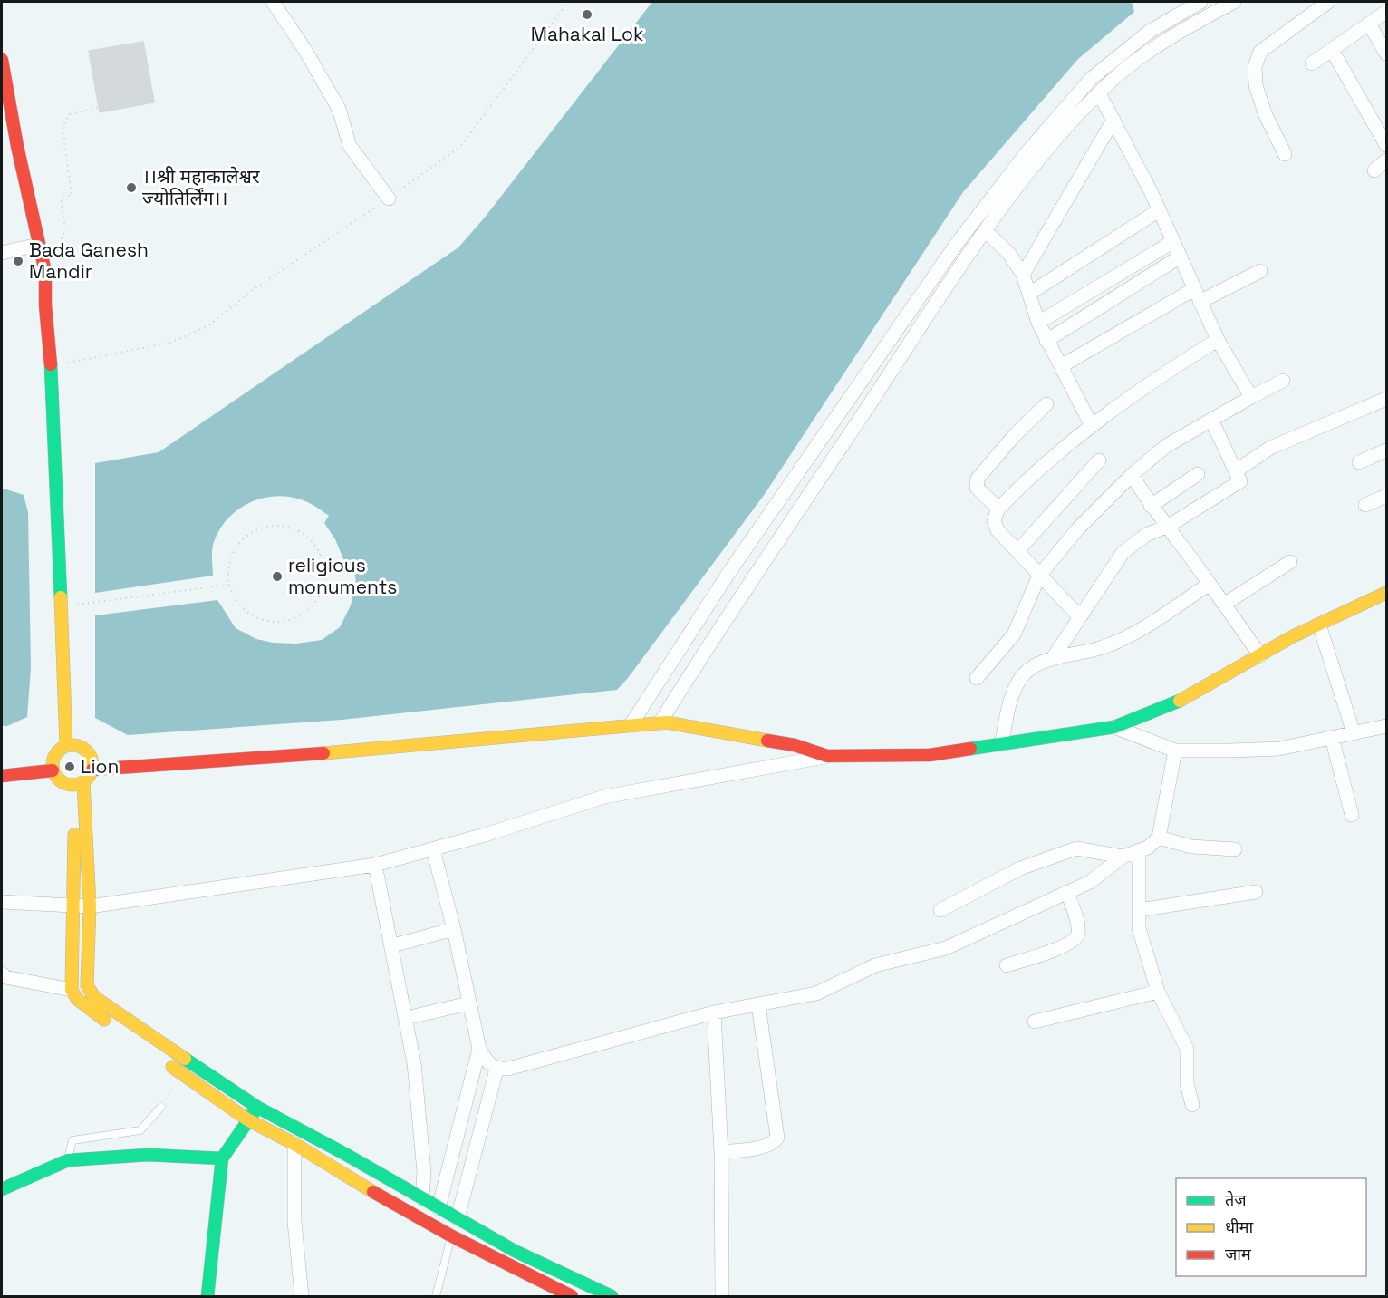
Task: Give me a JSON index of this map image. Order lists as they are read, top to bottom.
{
  "places": [
    "Mahakal Lok",
    "।।श्री महाकालेश्वर ज्योतिर्लिंग।।",
    "Bada Ganesh Mandir",
    "religious monuments",
    "Lion"
  ],
  "legend": ["तेज़", "धीमा", "जाम"]
}
